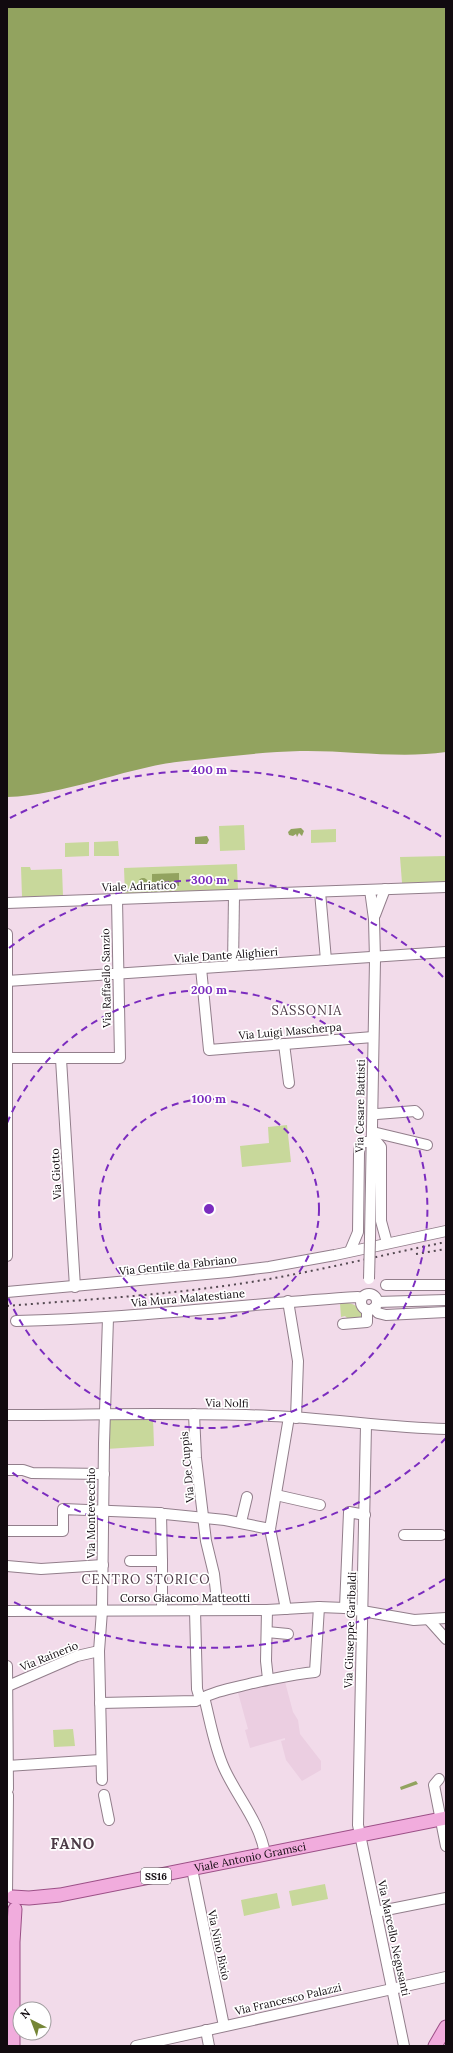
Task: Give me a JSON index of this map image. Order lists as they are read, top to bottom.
{
  "streets": {
    "main road": ["Viale Antonio Gramsci", "SS16"],
    "street": [
      "Viale Adriatico",
      "Viale Dante Alighieri",
      "Via Raffaello Sanzio",
      "Via Luigi Mascherpa",
      "Via Cesare Battisti",
      "Via Giotto",
      "Via Gentile da Fabriano",
      "Via Mura Malatestiane",
      "Via Nolfi",
      "Via De Cuppis",
      "Via Montevecchio",
      "Corso Giacomo Matteotti",
      "Via Giuseppe Garibaldi",
      "Via Rainerio",
      "Via Marcello Negusanti",
      "Via Nino Bixio",
      "Via Francesco Palazzi"
    ]
  },
  "crossings": [
    ["Viale Adriatico", "Via Raffaello Sanzio"],
    ["Viale Adriatico", "Via Cesare Battisti"],
    ["Viale Dante Alighieri", "Via Raffaello Sanzio"],
    ["Viale Dante Alighieri", "Via Luigi Mascherpa"],
    ["Viale Dante Alighieri", "Via Cesare Battisti"],
    ["Via Raffaello Sanzio", "Via Giotto"],
    ["Via Luigi Mascherpa", "Via Cesare Battisti"],
    ["Via Cesare Battisti", "Via Mura Malatestiane"],
    ["Via Giotto", "Via Gentile da Fabriano"],
    ["Via Mura Malatestiane", "Via Montevecchio"],
    ["Via Nolfi", "Via De Cuppis"],
    ["Via Nolfi", "Via Montevecchio"],
    ["Via Nolfi", "Via Giuseppe Garibaldi"],
    ["Via De Cuppis", "Corso Giacomo Matteotti"],
    ["Via Montevecchio", "Corso Giacomo Matteotti"],
    ["Via Montevecchio", "Via Rainerio"],
    ["Corso Giacomo Matteotti", "Via Giuseppe Garibaldi"],
    ["Via Giuseppe Garibaldi", "Viale Antonio Gramsci"],
    ["Via Giuseppe Garibaldi", "Via Marcello Negusanti"],
    ["Viale Antonio Gramsci", "Via Marcello Negusanti"],
    ["Viale Antonio Gramsci", "Via Nino Bixio"],
    ["Via Marcello Negusanti", "Via Francesco Palazzi"],
    ["Via Nino Bixio", "Via Francesco Palazzi"]
  ],
  "districts": ["SASSONIA", "CENTRO STORICO", "FANO"],
  "north": "top left",
  "rings": [
    "400 m",
    "300 m",
    "200 m",
    "100 m"
  ]
}
